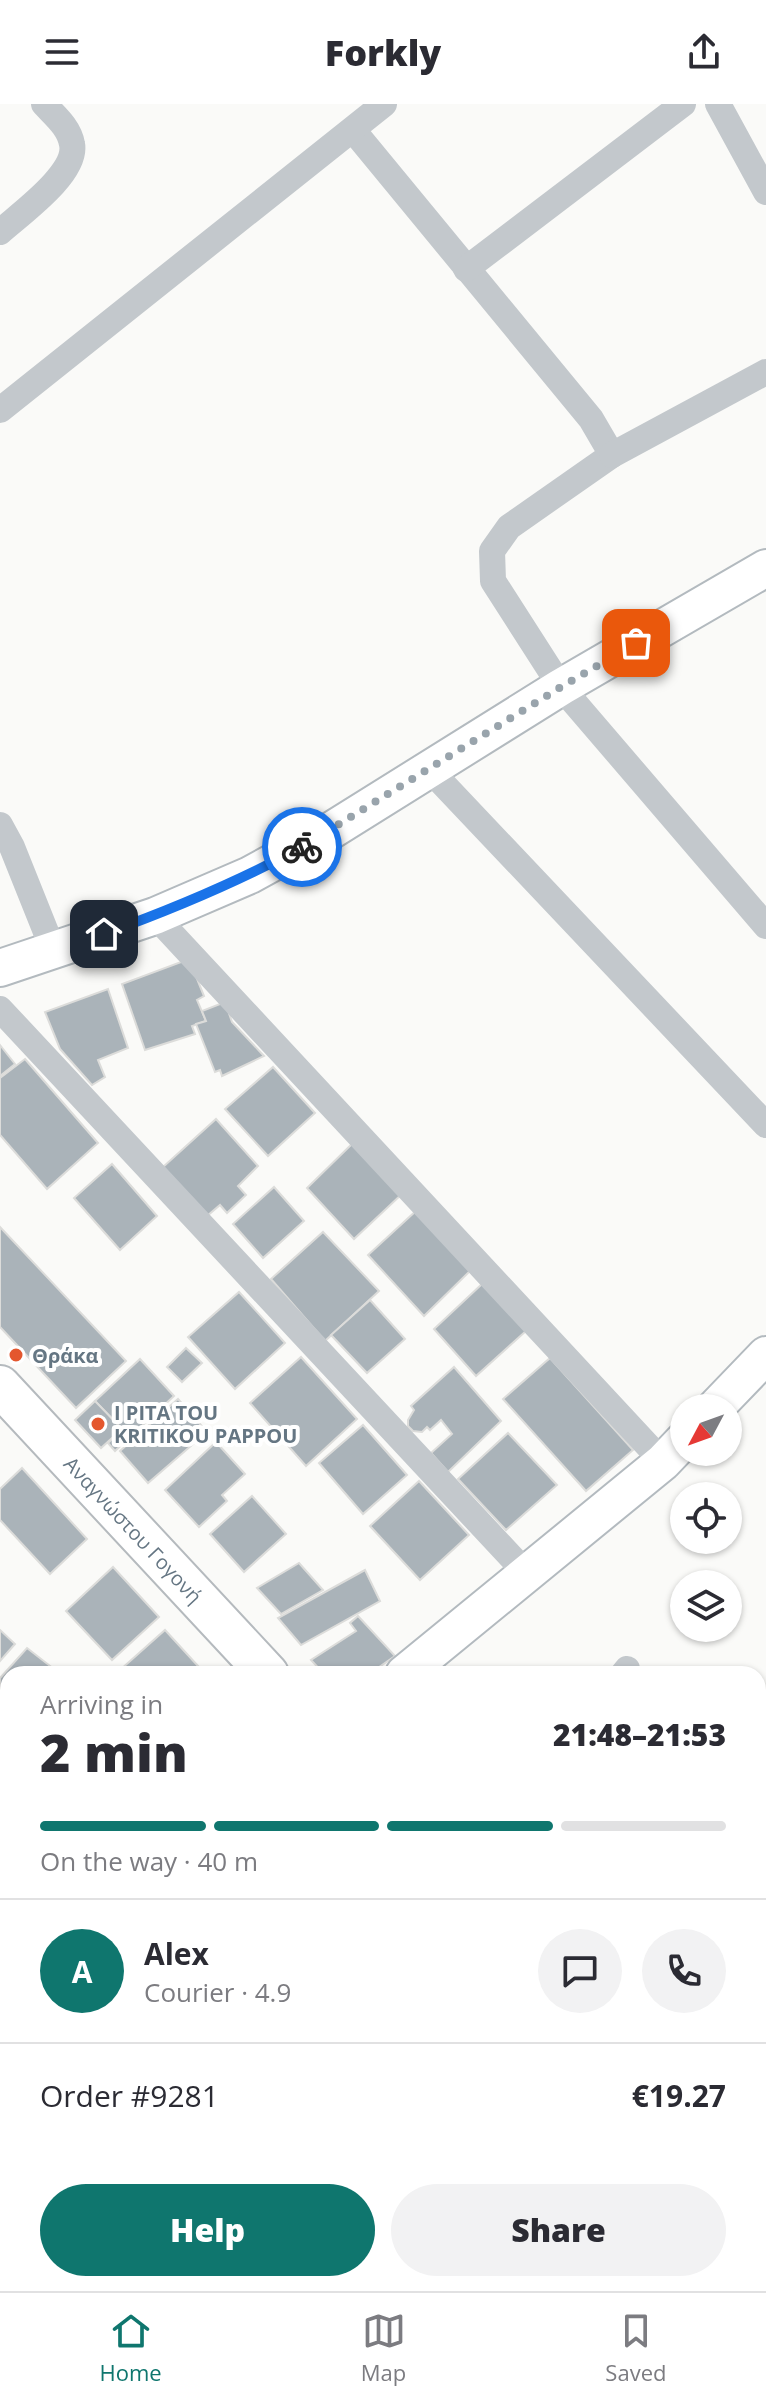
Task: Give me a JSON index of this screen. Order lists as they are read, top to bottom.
{
  "streets": {
    "main road": ["Αναγνώστου Γογονή"]
  },
  "places": ["Θράκα", "I PITA TOU KRITIKOU PAPPOU"],
  "north": "bottom left",
  "page": {
    "header": "Forkly",
    "heading": ["2 min", "Arriving in", "21:48–21:53"],
    "panel": [
      "Alex",
      "Courier · 4.9",
      "Order #9281",
      "€19.27"
    ],
    "bar": "On the way · 40 m",
    "round": "A",
    "buttons": ["Help", "Share"],
    "tabs": ["Home", "Map", "Saved"]
  }
}
